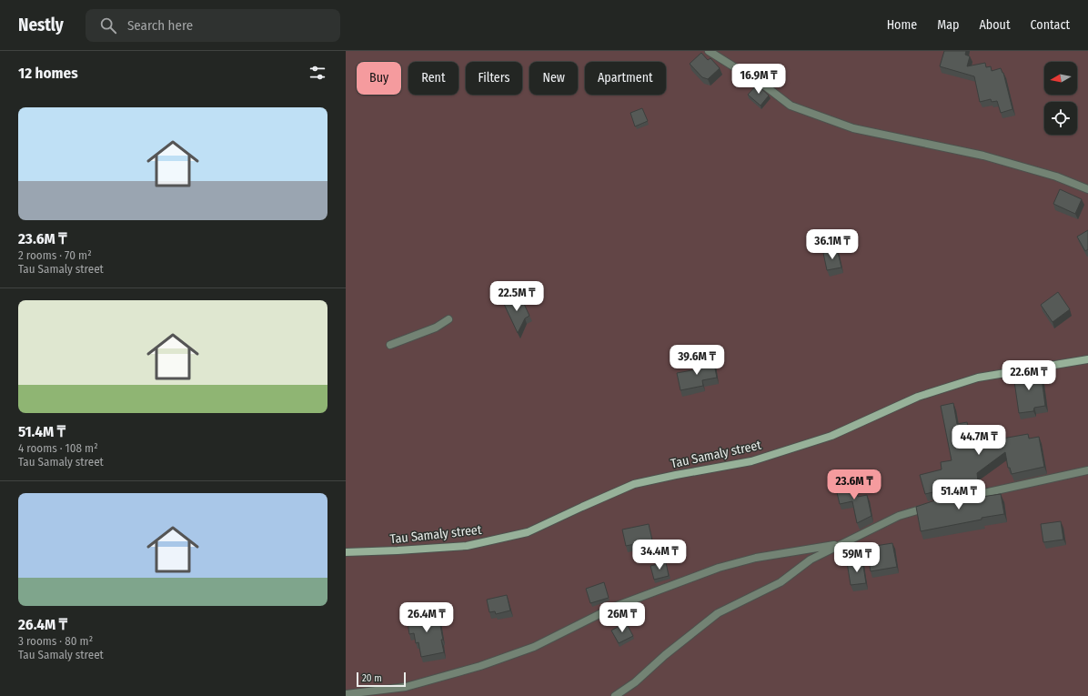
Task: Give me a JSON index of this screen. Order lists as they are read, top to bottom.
{
  "streets": {
    "street": ["Tau Samaly street"]
  },
  "scale_bar": "20 m",
  "north": "left",
  "page": {
    "header": "Nestly",
    "search": "Search here",
    "nav": [
      "Home",
      "Map",
      "About",
      "Contact"
    ],
    "heading": "12 homes",
    "chip": [
      "Buy",
      "Rent",
      "Filters",
      "New",
      "Apartment"
    ],
    "price": [
      "16.9M ₸",
      "36.1M ₸",
      "22.5M ₸",
      "39.6M ₸",
      "22.6M ₸",
      "44.7M ₸",
      "23.6M ₸",
      "51.4M ₸",
      "34.4M ₸",
      "59M ₸",
      "26.4M ₸",
      "26M ₸"
    ],
    "list": [
      {
        "name": "23.6M ₸",
        "note": "2 rooms · 70 m² · Tau Samaly street"
      },
      {
        "name": "51.4M ₸",
        "note": "4 rooms · 108 m² · Tau Samaly street"
      },
      {
        "name": "26.4M ₸",
        "note": "3 rooms · 80 m² · Tau Samaly street"
      }
    ],
    "scale": "20 m"
  }
}
